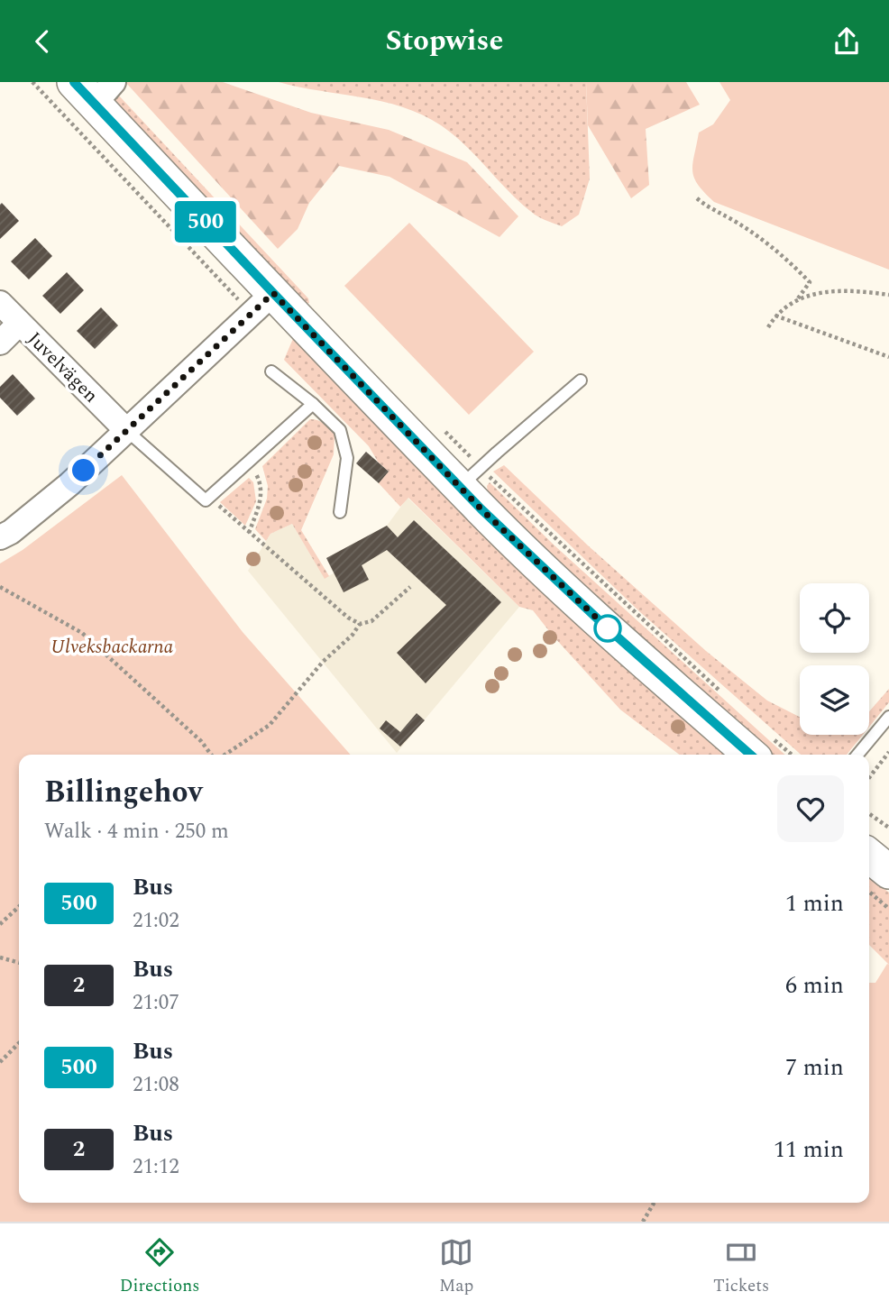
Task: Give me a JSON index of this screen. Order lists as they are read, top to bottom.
{
  "streets": {
    "street": ["Juvelvägen"]
  },
  "parks": ["Ulveksbackarna"],
  "lines": ["bus line 500"],
  "page": {
    "header": "Stopwise",
    "on_map": "500",
    "heading": ["Billingehov", "Walk · 4 min · 250 m"],
    "list": [
      {
        "mark": "500",
        "name": "Bus",
        "note": "21:02",
        "value": "1 min"
      },
      {
        "mark": "2",
        "name": "Bus",
        "note": "21:07",
        "value": "6 min"
      },
      {
        "mark": "500",
        "name": "Bus",
        "note": "21:08",
        "value": "7 min"
      },
      {
        "mark": "2",
        "name": "Bus",
        "note": "21:12",
        "value": "11 min"
      }
    ],
    "tabs": ["Directions", "Map", "Tickets"]
  }
}
